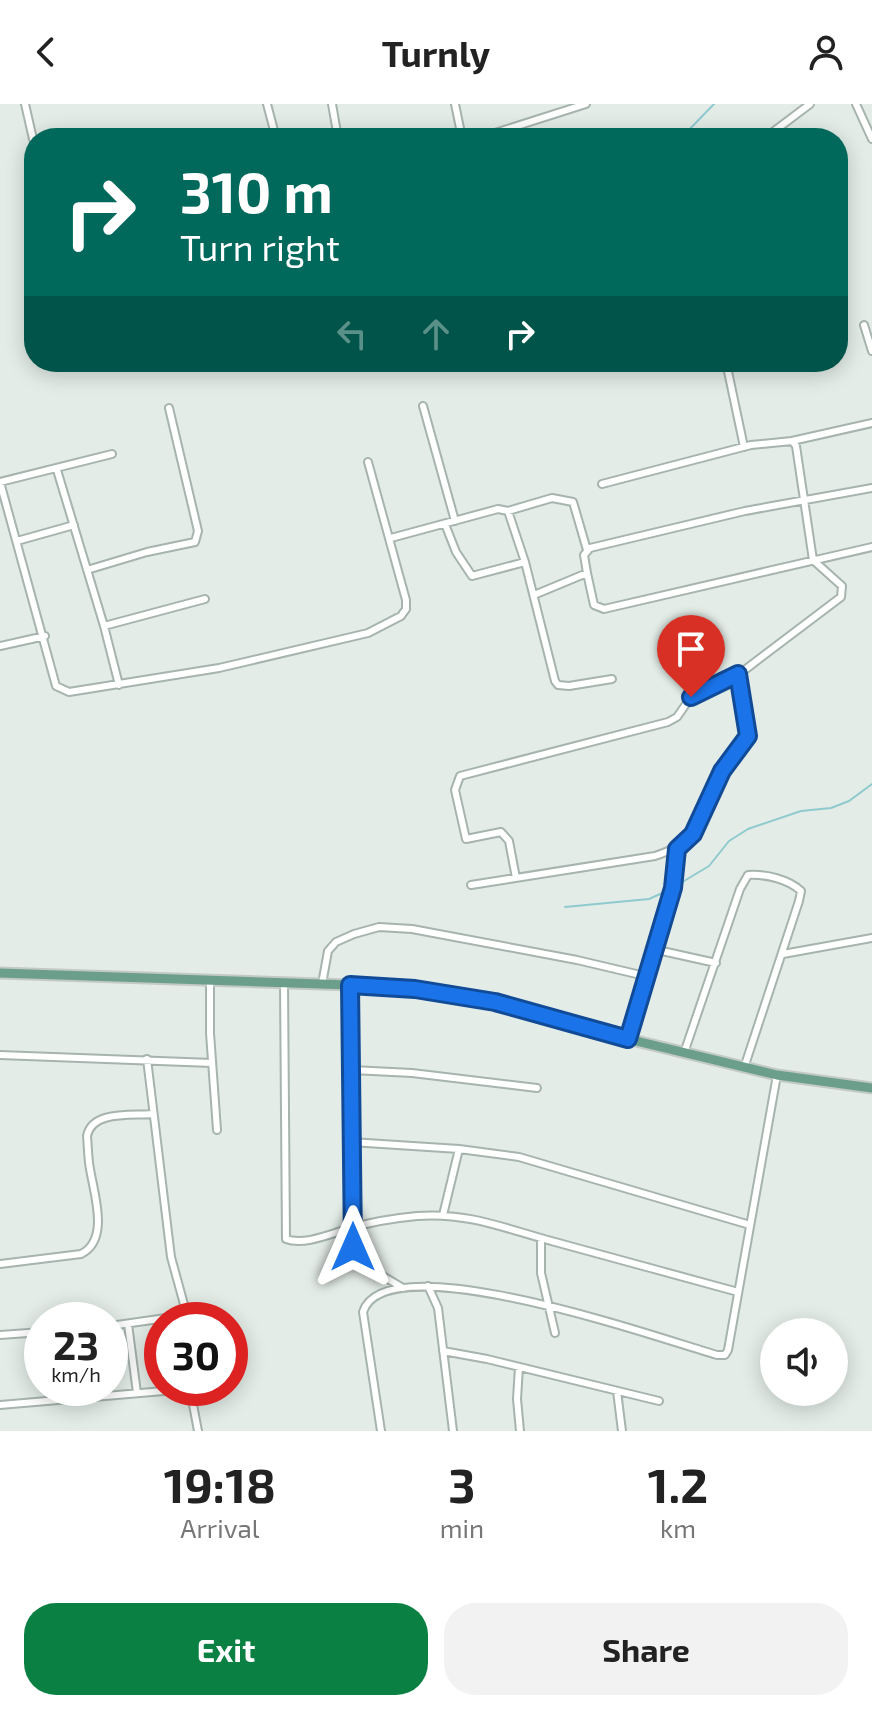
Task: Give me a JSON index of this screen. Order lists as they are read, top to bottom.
{
  "page": {
    "header": "Turnly",
    "turn": ["310 m", "Turn right"],
    "speed": "23 km/h",
    "limit": "30",
    "eta": [
      "19:18",
      "Arrival",
      "3",
      "min",
      "1.2",
      "km"
    ],
    "buttons": ["Exit", "Share"]
  }
}
